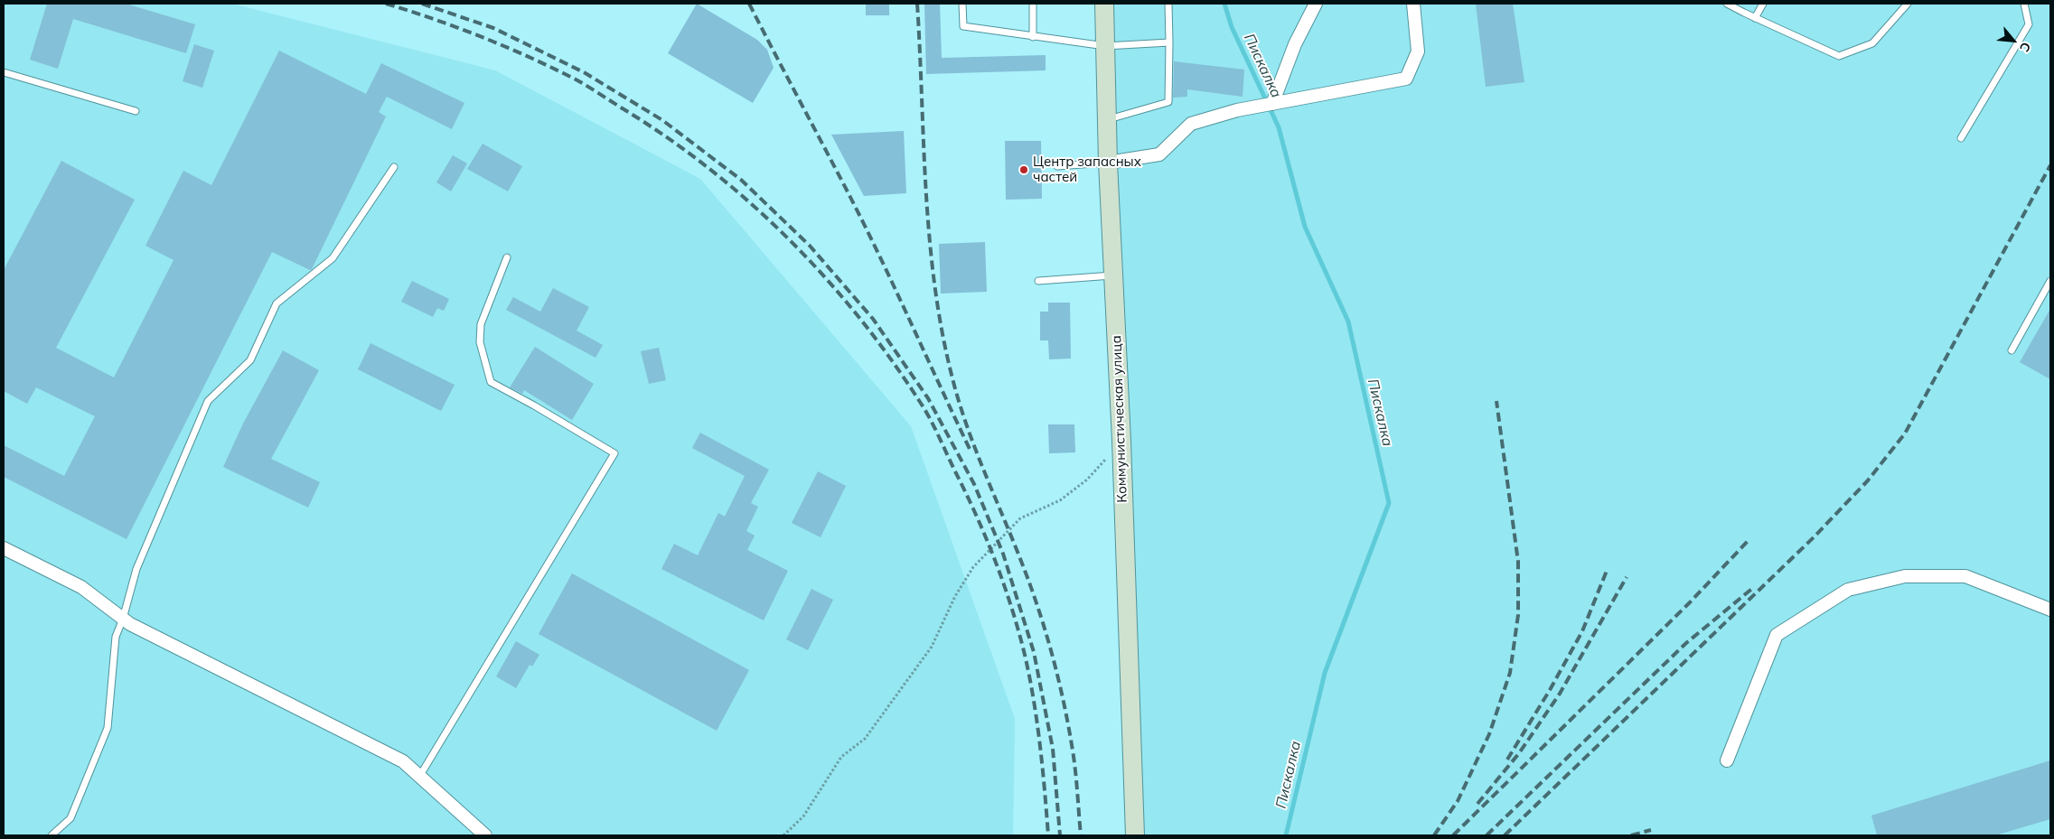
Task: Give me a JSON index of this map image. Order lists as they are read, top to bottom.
{
  "streets": {
    "main road": ["Коммунистическая улица"]
  },
  "water": ["Пискалка"],
  "places": ["Центр запасных частей"],
  "north": "bottom right"
}
